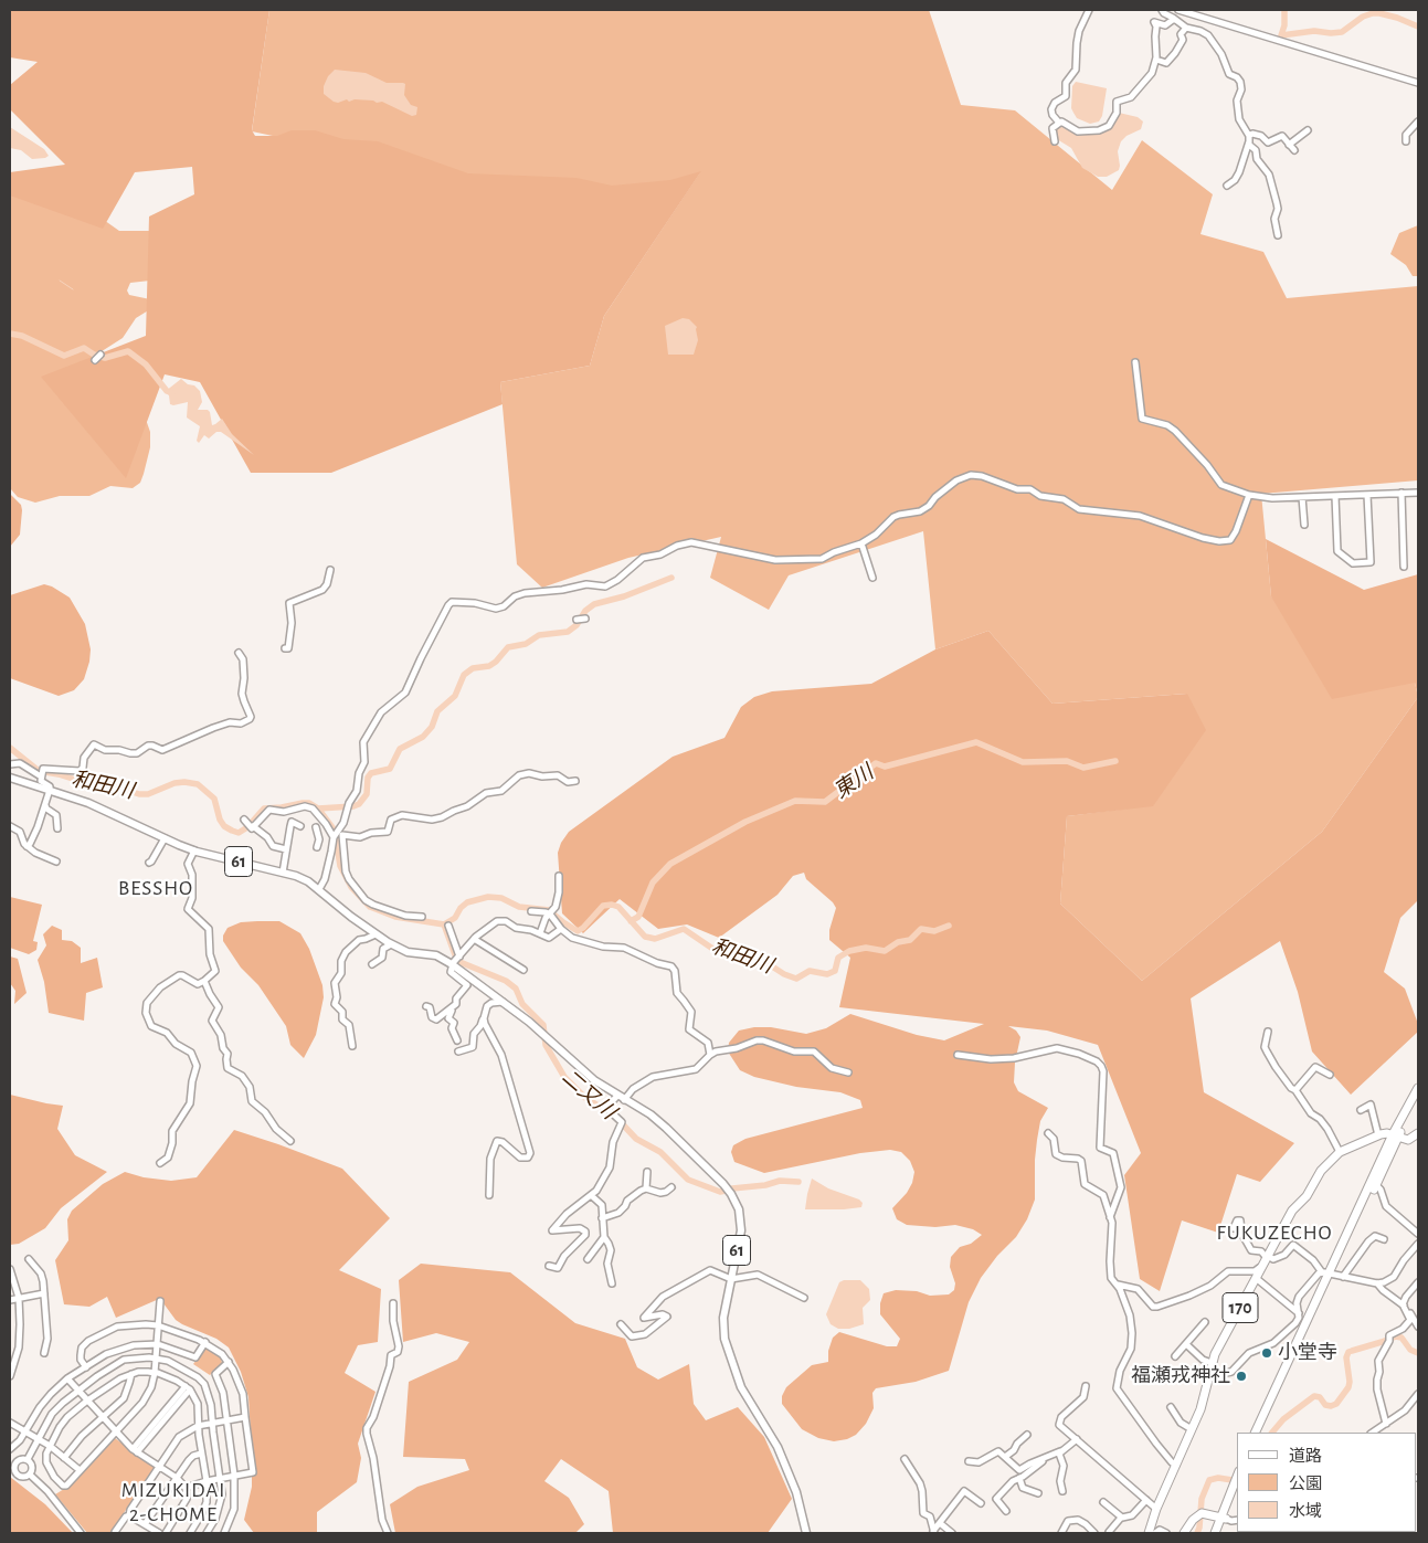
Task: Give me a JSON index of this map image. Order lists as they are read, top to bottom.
{
  "streets": {
    "highway": ["170"],
    "main road": ["61"]
  },
  "districts": ["BESSHO", "FUKUZECHO", "MIZUKIDAI 2-CHOME"],
  "water": ["東川", "和田川", "二又川"],
  "places": ["小堂寺", "福瀬戎神社"],
  "legend": ["道路", "公園", "水域"]
}
